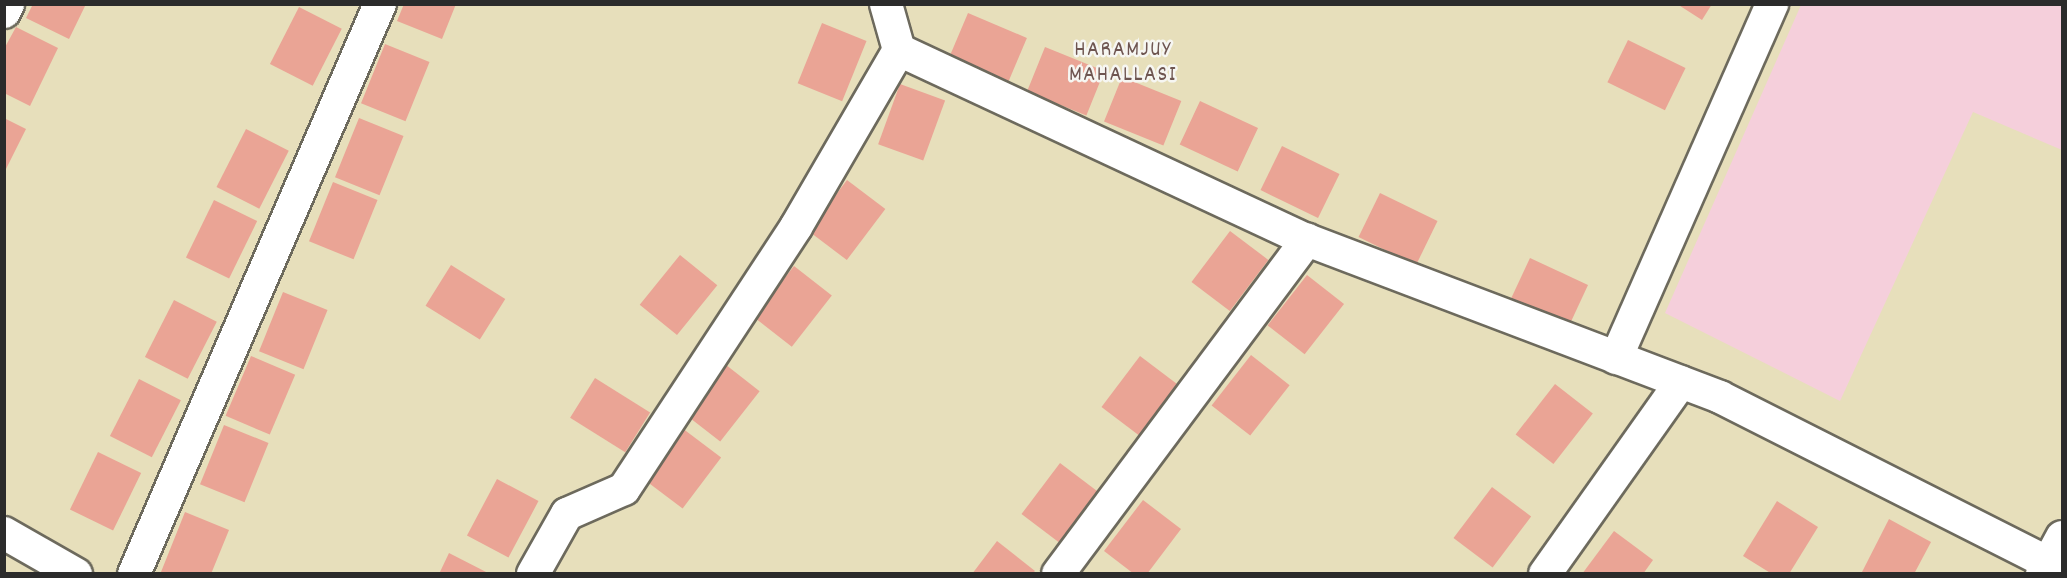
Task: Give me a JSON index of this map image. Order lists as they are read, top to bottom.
{
  "districts": ["HARAMJUY MAHALLASI"]
}
